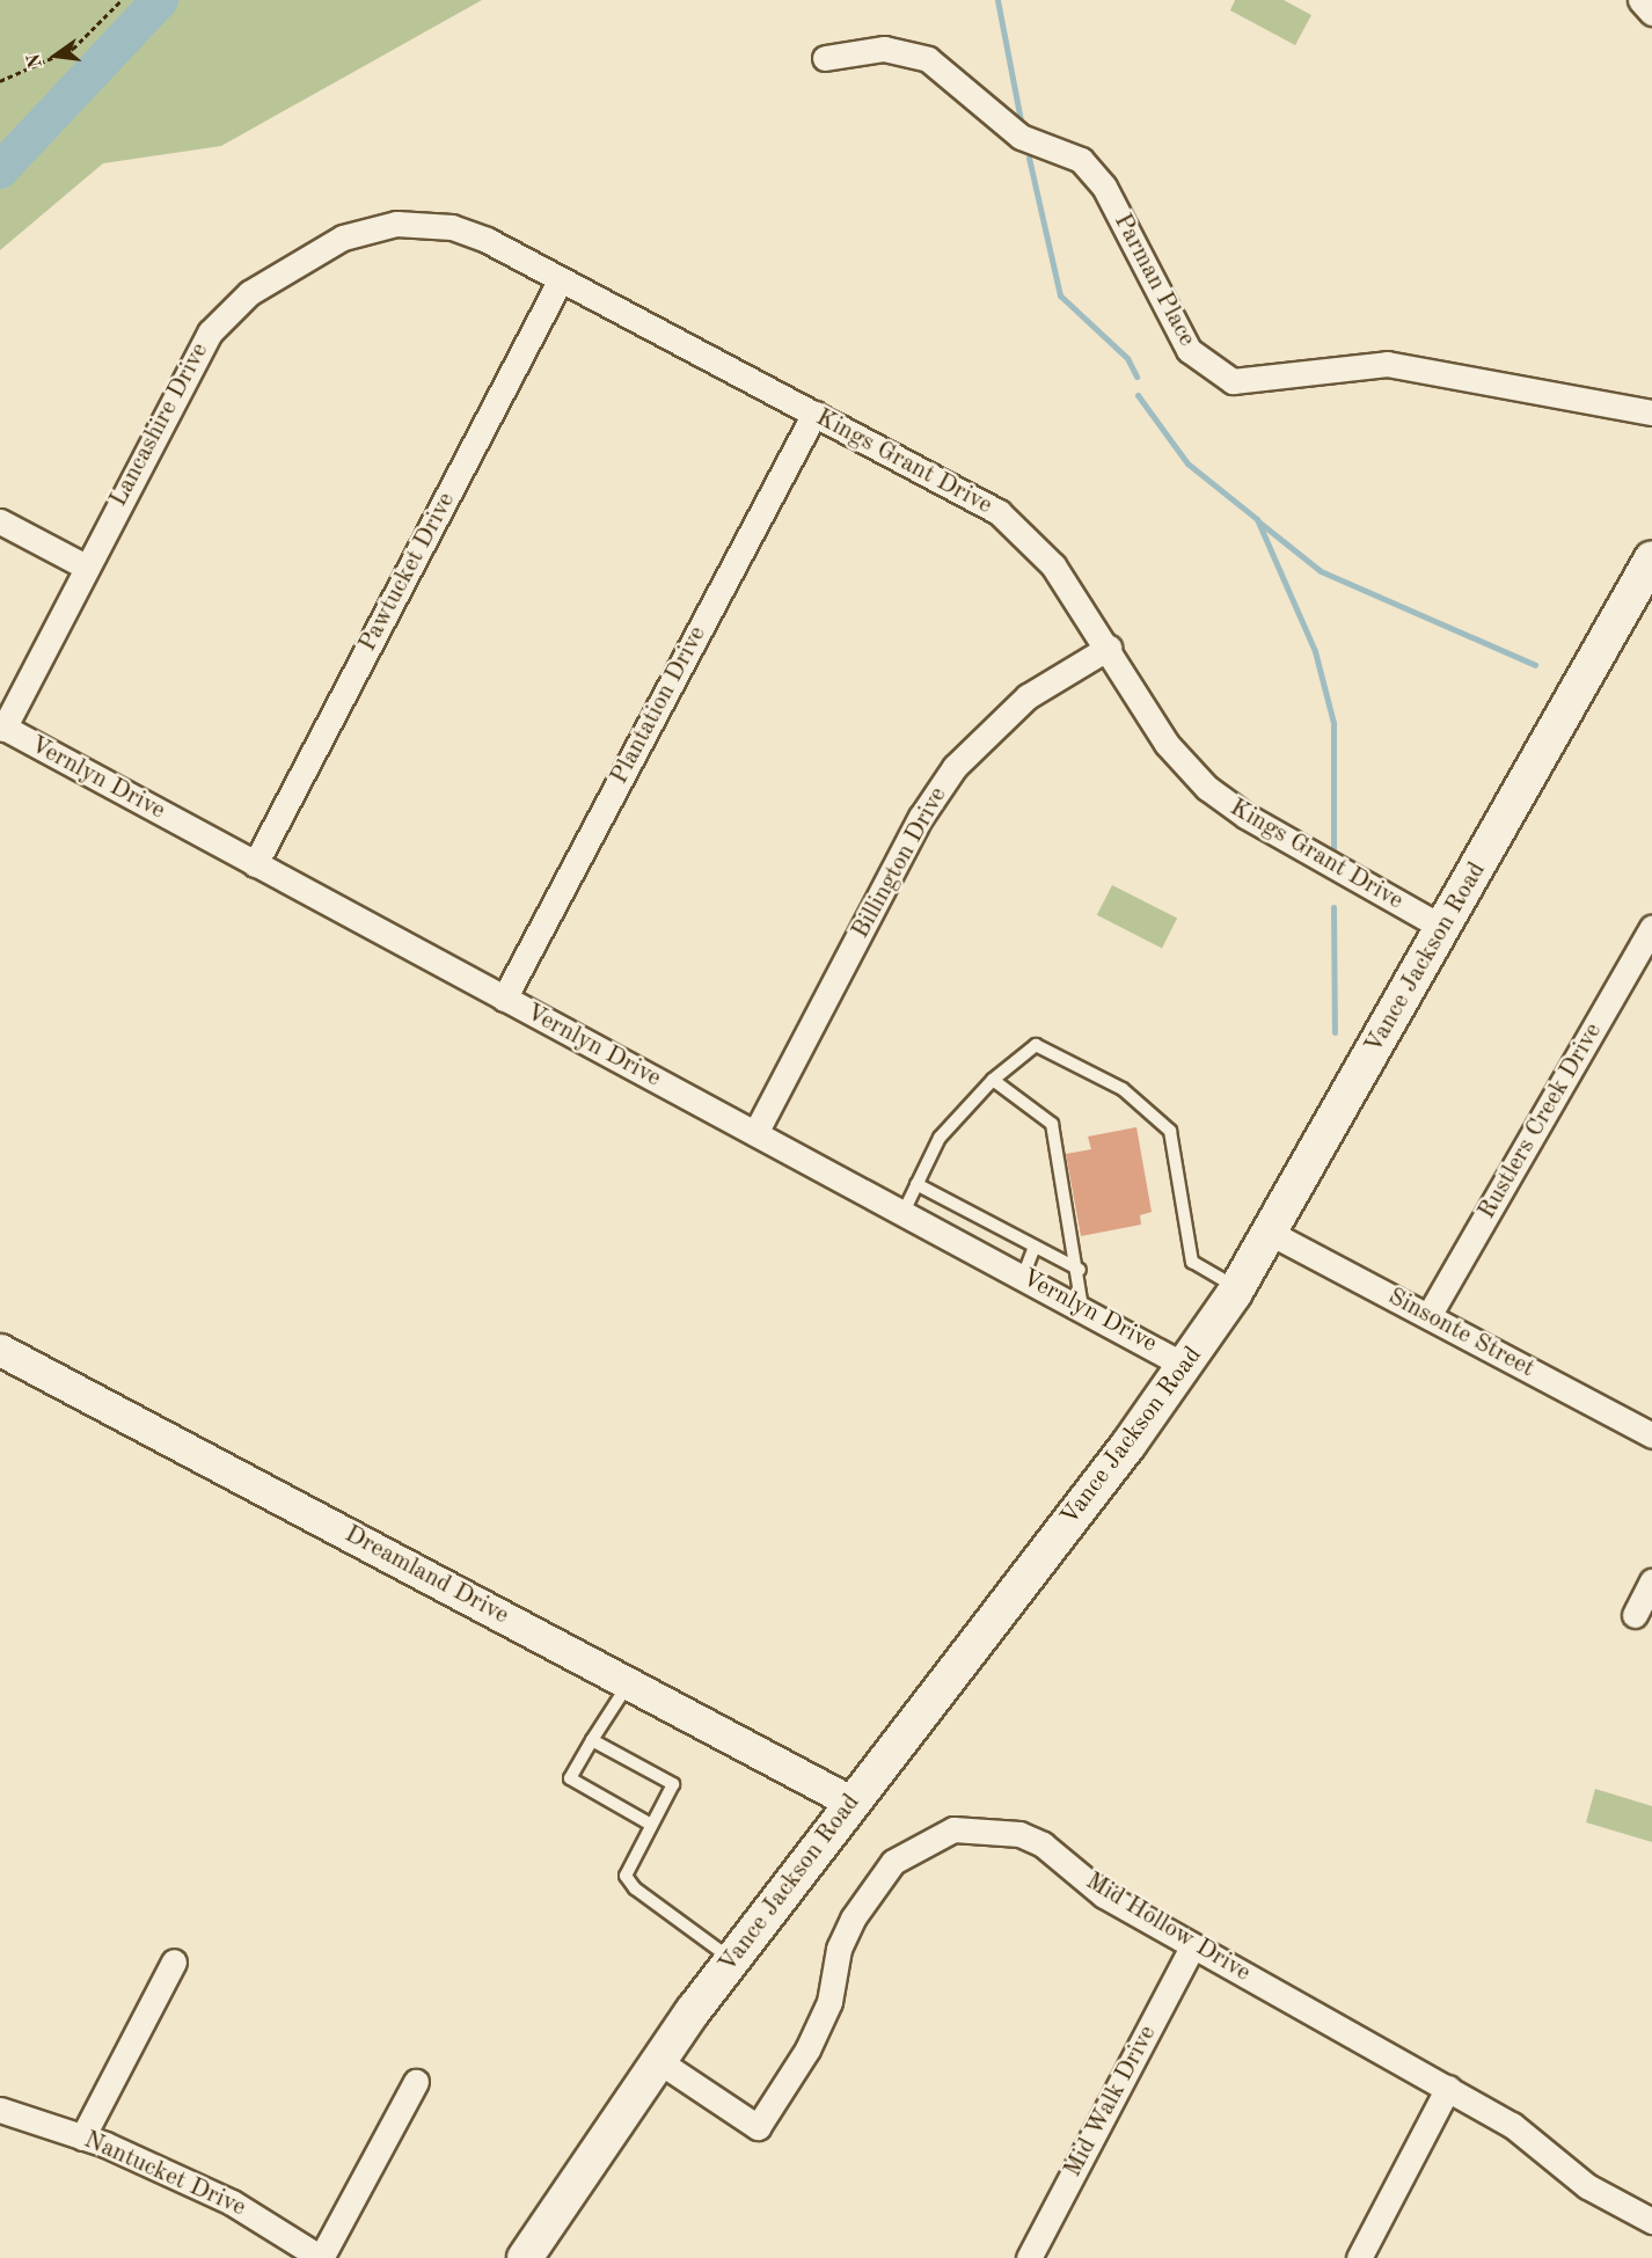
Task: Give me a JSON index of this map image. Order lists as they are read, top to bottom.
{
  "streets": {
    "main road": ["Vance Jackson Road"],
    "street": [
      "Parman Place",
      "Lancashire Drive",
      "Kings Grant Drive",
      "Pawtucket Drive",
      "Plantation Drive",
      "Vernlyn Drive",
      "Billington Drive",
      "Rustlers Creek Drive",
      "Sinsonte Street",
      "Dreamland Drive",
      "Mid Hollow Drive",
      "Mid Walk Drive",
      "Nantucket Drive"
    ]
  },
  "crossings": [
    ["Lancashire Drive", "Kings Grant Drive"],
    ["Lancashire Drive", "Vernlyn Drive"],
    ["Kings Grant Drive", "Pawtucket Drive"],
    ["Kings Grant Drive", "Plantation Drive"],
    ["Kings Grant Drive", "Billington Drive"],
    ["Kings Grant Drive", "Vance Jackson Road"],
    ["Pawtucket Drive", "Vernlyn Drive"],
    ["Plantation Drive", "Vernlyn Drive"],
    ["Vernlyn Drive", "Billington Drive"],
    ["Vernlyn Drive", "Vance Jackson Road"],
    ["Vance Jackson Road", "Sinsonte Street"],
    ["Vance Jackson Road", "Dreamland Drive"],
    ["Vance Jackson Road", "Mid Hollow Drive"],
    ["Rustlers Creek Drive", "Sinsonte Street"],
    ["Mid Hollow Drive", "Mid Walk Drive"]
  ],
  "north": "left"
}
